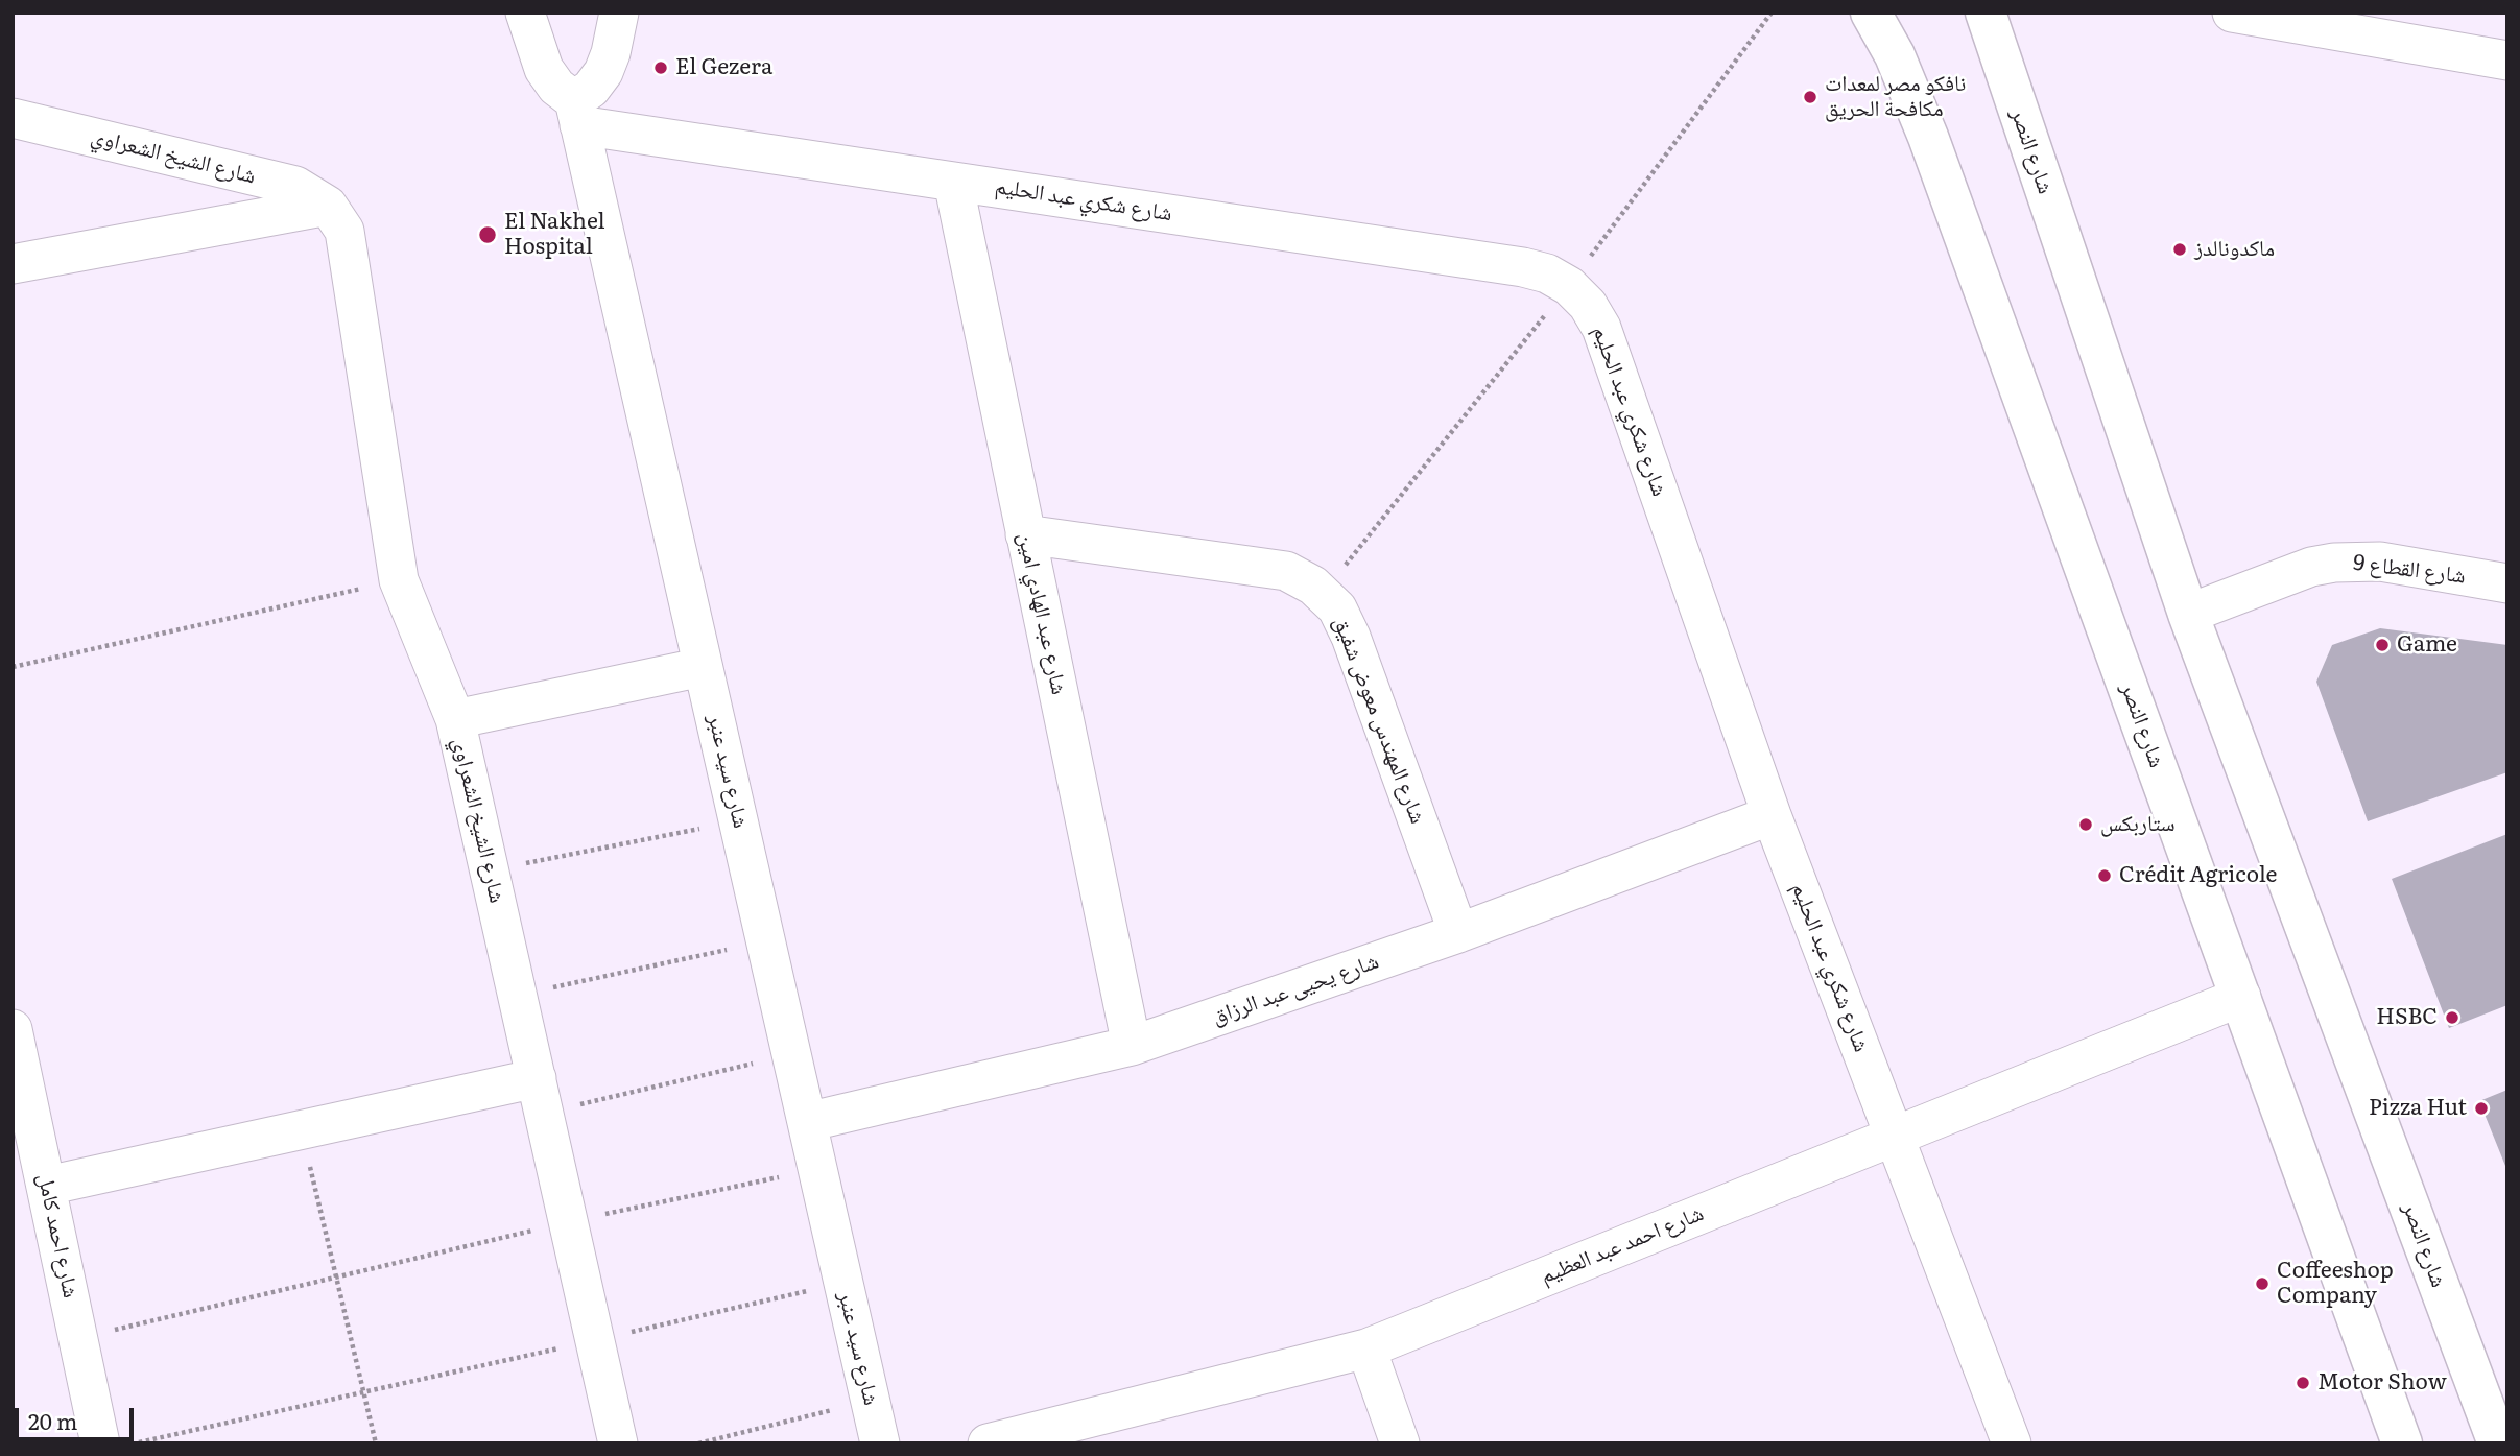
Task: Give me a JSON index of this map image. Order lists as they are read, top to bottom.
{
  "streets": {
    "main road": ["شارع النصر"],
    "street": [
      "شارع الشيخ الشعراوي",
      "شارع شكري عبد الحليم",
      "شارع القطاع 9",
      "شارع عبد الهادي امين",
      "شارع المهندس معوض شفيق",
      "شارع سيد عنبر",
      "شارع يحيى عبد الرزاق",
      "شارع احمد كامل",
      "شارع احمد عبد العظيم"
    ]
  },
  "crossings": [
    ["شارع النصر", "شارع القطاع 9"],
    ["شارع النصر", "شارع احمد عبد العظيم"],
    ["شارع شكري عبد الحليم", "شارع عبد الهادي امين"],
    ["شارع شكري عبد الحليم", "شارع سيد عنبر"],
    ["شارع شكري عبد الحليم", "شارع يحيى عبد الرزاق"],
    ["شارع شكري عبد الحليم", "شارع احمد عبد العظيم"],
    ["شارع عبد الهادي امين", "شارع المهندس معوض شفيق"],
    ["شارع عبد الهادي امين", "شارع يحيى عبد الرزاق"],
    ["شارع المهندس معوض شفيق", "شارع يحيى عبد الرزاق"],
    ["شارع سيد عنبر", "شارع يحيى عبد الرزاق"]
  ],
  "places": [
    "El Gezera",
    "نافكو مصر لمعدات مكافحة الحريق",
    "El Nakhel Hospital",
    "ماكدونالدز",
    "Game",
    "ستاربكس",
    "Crédit Agricole",
    "HSBC",
    "Pizza Hut",
    "Coffeeshop Company",
    "Motor Show"
  ],
  "scale_bar": "20 m"
}
